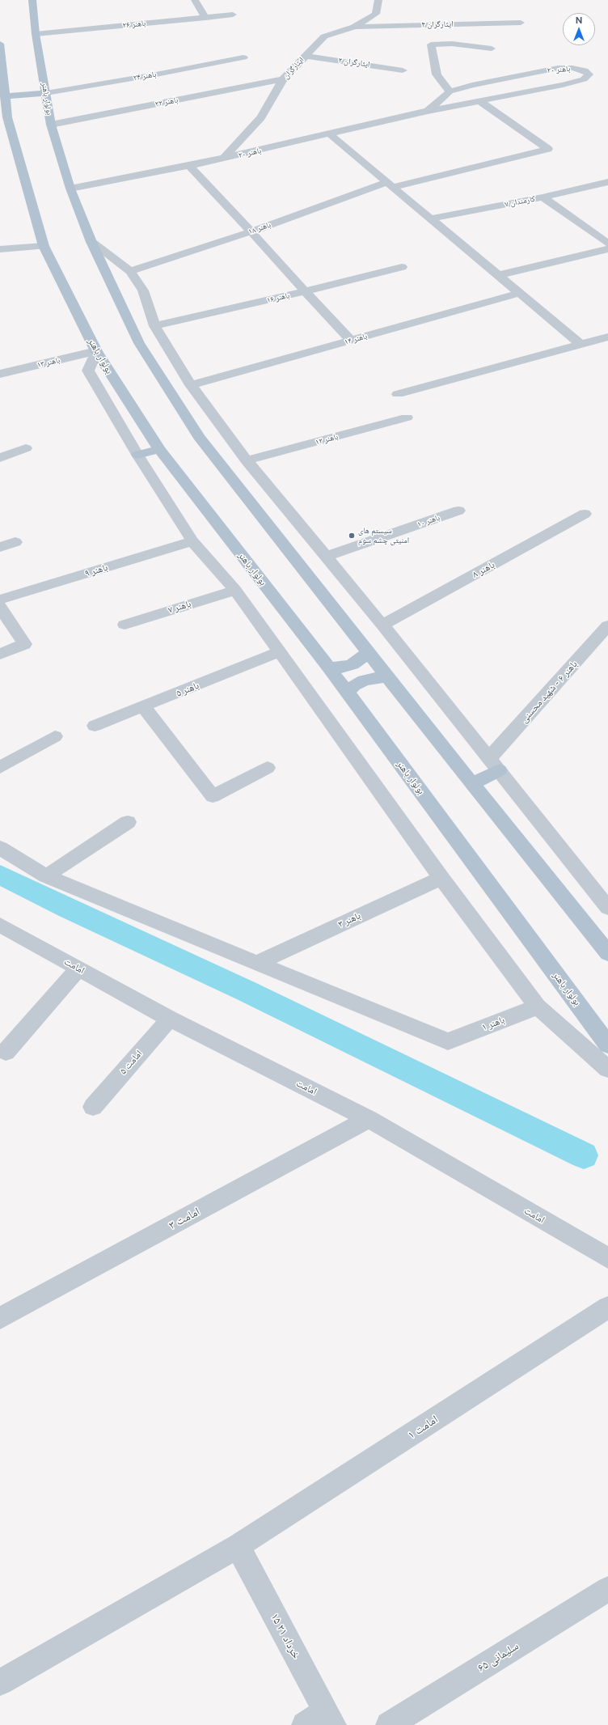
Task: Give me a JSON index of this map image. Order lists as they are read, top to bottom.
{
  "streets": {
    "main road": ["بولوار باهنر"],
    "street": [
      "باهنر ۲۶",
      "ایثارگران ۴",
      "ایثارگران ۲",
      "ایثارگران",
      "باهنر ۲۰",
      "باهنر ۲۴",
      "باهنر ۲۲",
      "کارمندان ۷",
      "باهنر ۱۸",
      "باهنر ۱۶",
      "باهنر ۱۴",
      "باهنر ۱۳",
      "باهنر ۱۲",
      "باهنر ۱۰",
      "باهنر ۸",
      "باهنر ۹",
      "باهنر ۷",
      "باهنر ۵",
      "باهنر ۶ - شهید محسنی",
      "باهنر ۳",
      "امامت",
      "باهنر ۱",
      "امامت ۵",
      "امامت ۳",
      "امامت ۱",
      "۱۵ خرداد ۲١",
      "سلیمانی ۶۵"
    ]
  },
  "crossings": [
    ["باهنر ۲۶", "بولوار باهنر"],
    ["ایثارگران ۴", "ایثارگران"],
    ["ایثارگران ۲", "ایثارگران"],
    ["ایثارگران", "باهنر ۲۰"],
    ["ایثارگران", "باهنر ۲۲"],
    ["باهنر ۲۰", "بولوار باهنر"],
    ["باهنر ۲۰", "باهنر ۱۸"],
    ["باهنر ۲۴", "بولوار باهنر"],
    ["بولوار باهنر", "باهنر ۲۲"],
    ["بولوار باهنر", "باهنر ۱۳"],
    ["باهنر ۳", "باهنر ۱"],
    ["امامت", "امامت ۵"],
    ["امامت", "امامت ۳"],
    ["امامت ۱", "۱۵ خرداد ۲١"]
  ],
  "places": ["سیستم های امنیتی چشم سوم"],
  "north": "top"
}
